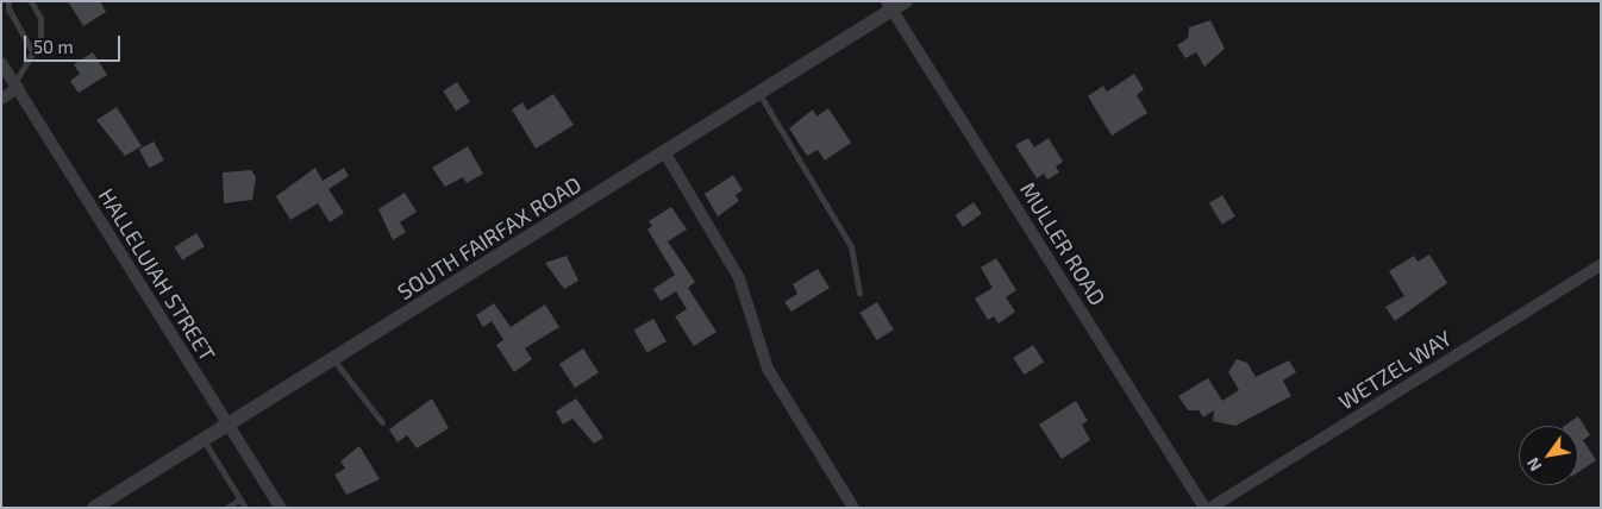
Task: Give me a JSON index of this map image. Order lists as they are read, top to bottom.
{
  "streets": {
    "street": [
      "SOUTH FAIRFAX ROAD",
      "MULLER ROAD",
      "HALLELUIAH STREET",
      "WETZEL WAY"
    ]
  },
  "crossings": [
    ["SOUTH FAIRFAX ROAD", "MULLER ROAD"],
    ["SOUTH FAIRFAX ROAD", "HALLELUIAH STREET"]
  ],
  "scale_bar": "50 m",
  "north": "bottom left"
}
